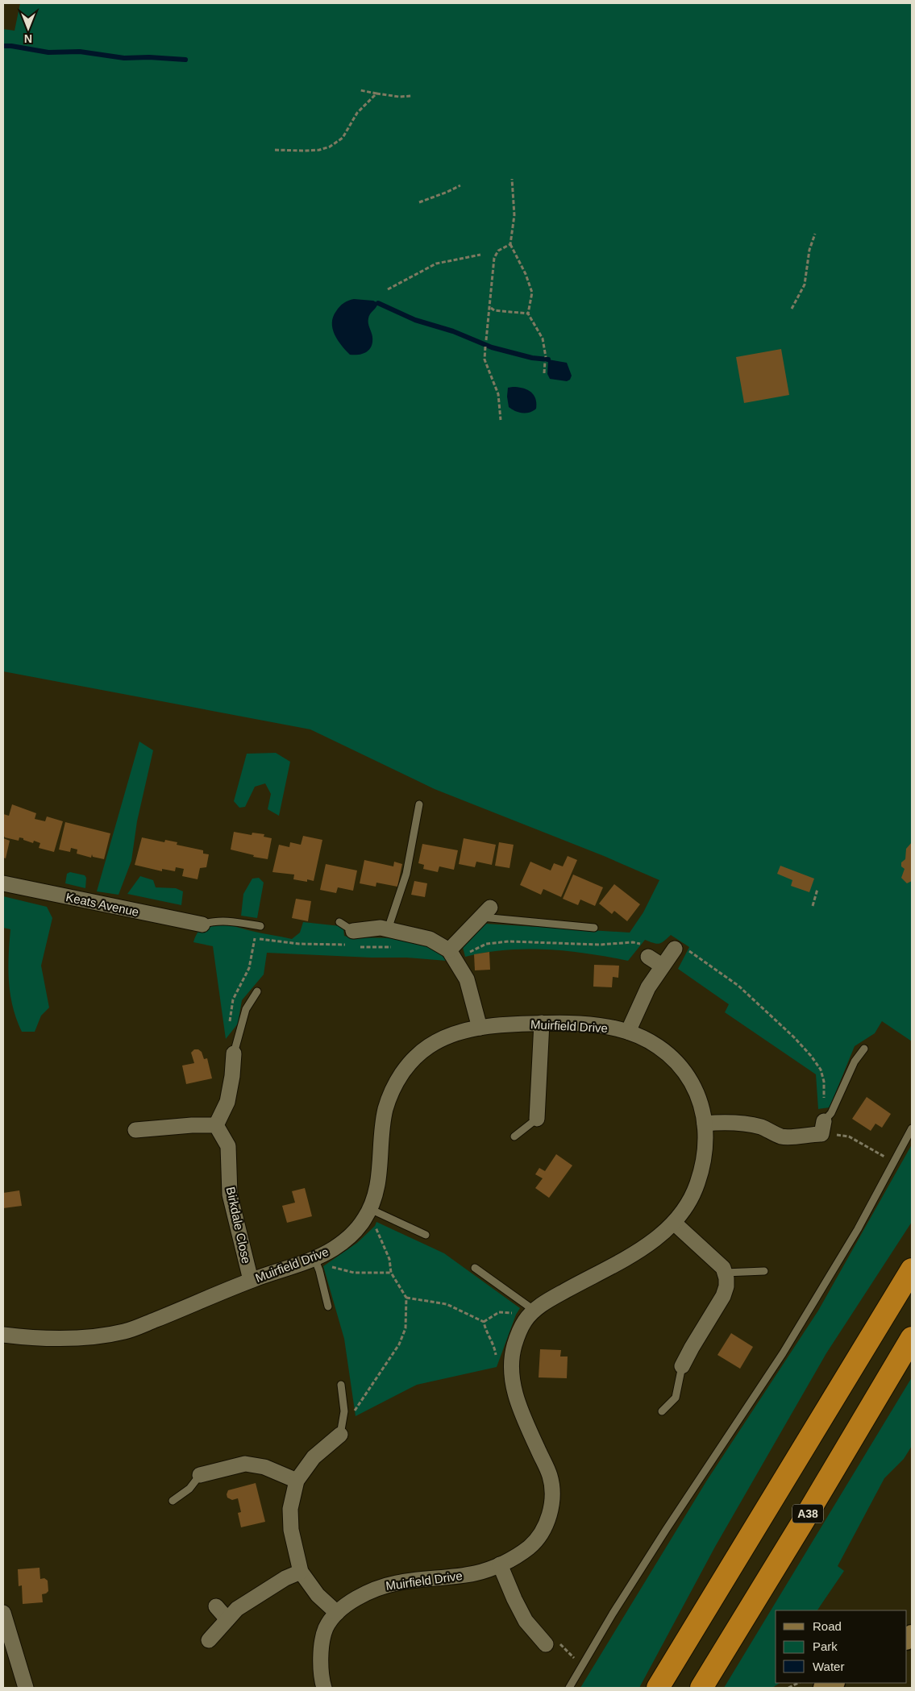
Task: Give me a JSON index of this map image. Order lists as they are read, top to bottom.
{
  "streets": {
    "highway": ["A38"],
    "street": ["Keats Avenue", "Muirfield Drive", "Birkdale Close"]
  },
  "crossings": [
    ["Muirfield Drive", "Birkdale Close"]
  ],
  "legend": ["Road", "Park", "Water"],
  "north": "bottom"
}
